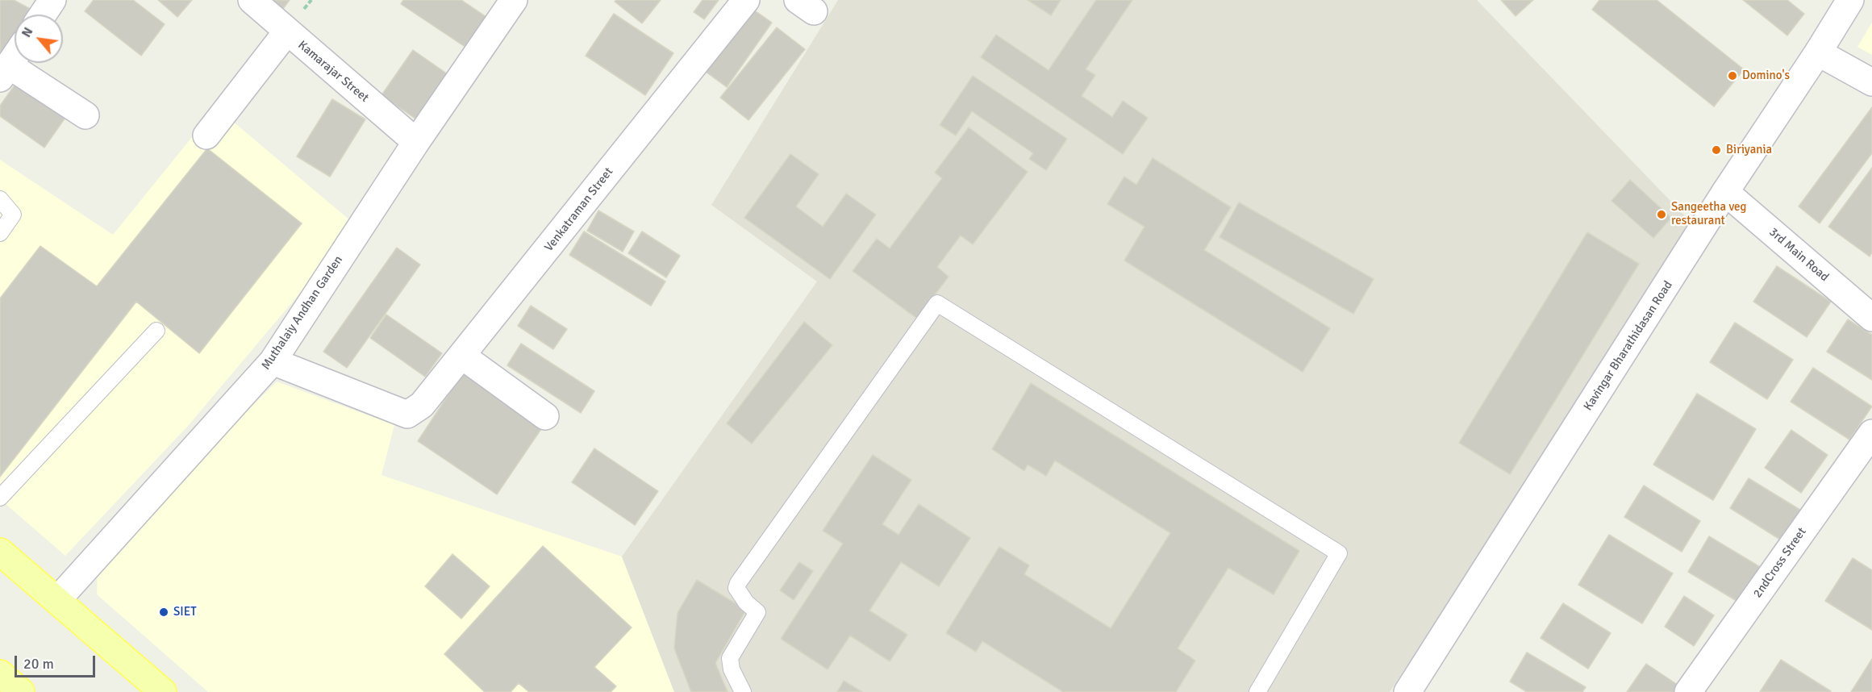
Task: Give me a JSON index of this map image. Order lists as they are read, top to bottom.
{
  "streets": {
    "street": [
      "Kamarajar Street",
      "Venkatraman Street",
      "3rd Main Road",
      "Muthalaiy Andhan Garden",
      "Kavingar Bharathidasan Road",
      "2ndCross Street"
    ]
  },
  "crossings": [
    ["Kamarajar Street", "Muthalaiy Andhan Garden"],
    ["Venkatraman Street", "Muthalaiy Andhan Garden"],
    ["3rd Main Road", "Kavingar Bharathidasan Road"]
  ],
  "places": [
    "Domino's",
    "Biriyania",
    "Sangeetha veg restaurant",
    "SIET"
  ],
  "scale_bar": "20 m",
  "north": "top left"
}
